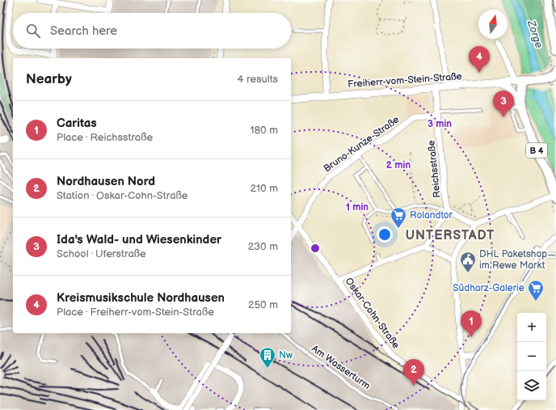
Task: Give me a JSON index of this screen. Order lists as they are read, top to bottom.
{
  "streets": {
    "main road": ["Freiherr-vom-Stein-Straße", "B 4"],
    "street": ["Bruno-Kunze-Straße", "Reichsstraße", "Oskar-Cohn-Straße"],
    "lane": ["Am Wasserturm"]
  },
  "crossings": [
    ["Freiherr-vom-Stein-Straße", "B 4"],
    ["Freiherr-vom-Stein-Straße", "Reichsstraße"],
    ["Bruno-Kunze-Straße", "Reichsstraße"],
    ["Bruno-Kunze-Straße", "Oskar-Cohn-Straße"]
  ],
  "districts": ["UNTERSTADT"],
  "water": ["Zorge"],
  "places": {
    "supermarket": ["Rolandtor", "Südharz-Galerie"],
    "public building": ["DHL Paketshop im Rewe Markt"],
    "building": ["Nw"]
  },
  "north": "top",
  "page": {
    "search": "Search here",
    "pins": [
      "4",
      "3",
      "1",
      "2"
    ],
    "heading": ["Nearby", "4 results"],
    "list": [
      {
        "mark": "1",
        "name": "Caritas",
        "note": "Place · Reichsstraße",
        "value": "180 m"
      },
      {
        "mark": "2",
        "name": "Nordhausen Nord",
        "note": "Station · Oskar-Cohn-Straße",
        "value": "210 m"
      },
      {
        "mark": "3",
        "name": "Ida's Wald- und Wiesenkinder",
        "note": "School · Uferstraße",
        "value": "230 m"
      },
      {
        "mark": "4",
        "name": "Kreismusikschule Nordhausen",
        "note": "Place · Freiherr-vom-Stein-Straße",
        "value": "250 m"
      }
    ],
    "map_buttons": ["+", "−"]
  },
  "rings": ["3 min", "2 min", "1 min"]
}
